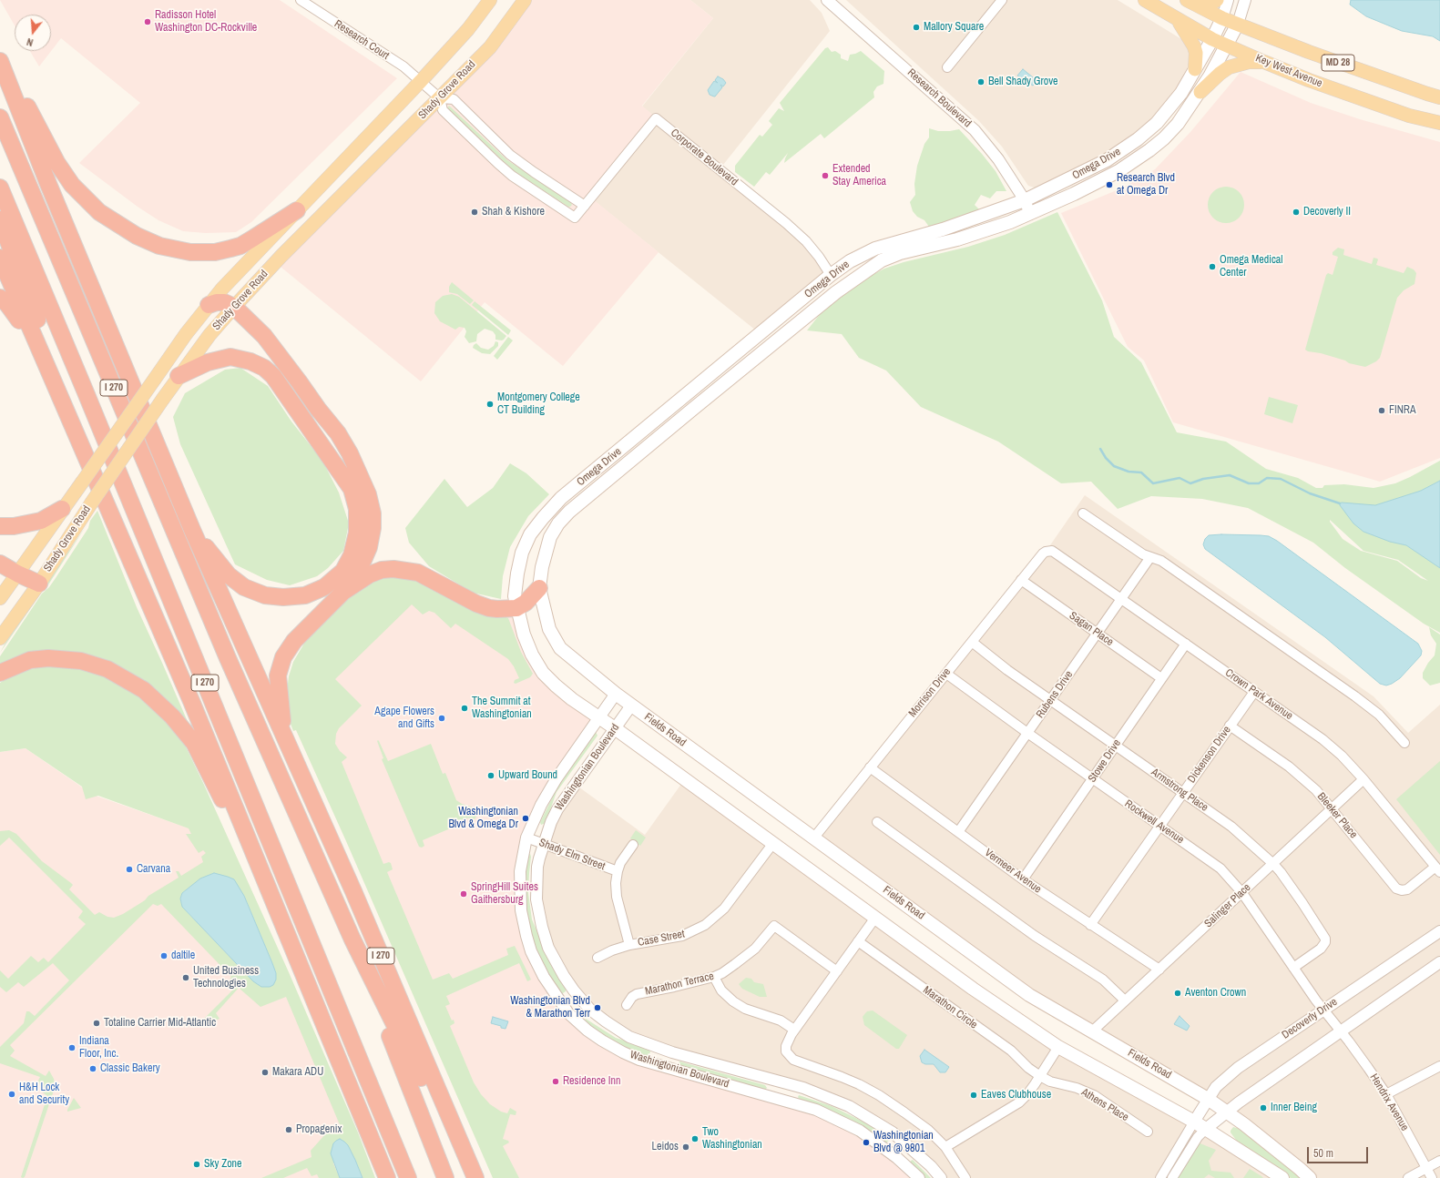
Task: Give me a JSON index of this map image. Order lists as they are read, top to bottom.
{
  "streets": {
    "highway": ["I 270"],
    "main road": [
      "MD 28",
      "Key West Avenue",
      "Shady Grove Road",
      "Omega Drive",
      "Fields Road"
    ],
    "street": [
      "Research Court",
      "Research Boulevard",
      "Corporate Boulevard",
      "Sagan Place",
      "Morrison Drive",
      "Rubens Drive",
      "Crown Park Avenue",
      "Dickenson Drive",
      "Stowe Drive",
      "Washingtonian Boulevard",
      "Armstrong Place",
      "Bleeker Place",
      "Rockwell Avenue",
      "Shady Elm Street",
      "Vermeer Avenue",
      "Salinger Place",
      "Case Street",
      "Marathon Terrace",
      "Marathon Circle",
      "Decoverly Drive",
      "Hendrix Avenue",
      "Athens Place"
    ]
  },
  "crossings": [
    ["Research Court", "Shady Grove Road"],
    ["Research Court", "Corporate Boulevard"],
    ["MD 28", "Omega Drive"],
    ["Key West Avenue", "Omega Drive"],
    ["Shady Grove Road", "Corporate Boulevard"],
    ["Research Boulevard", "Omega Drive"],
    ["Corporate Boulevard", "Omega Drive"],
    ["Omega Drive", "Fields Road"],
    ["Sagan Place", "Morrison Drive"],
    ["Sagan Place", "Rubens Drive"],
    ["Sagan Place", "Stowe Drive"],
    ["Morrison Drive", "Crown Park Avenue"],
    ["Morrison Drive", "Fields Road"],
    ["Morrison Drive", "Armstrong Place"],
    ["Morrison Drive", "Rockwell Avenue"],
    ["Morrison Drive", "Vermeer Avenue"],
    ["Rubens Drive", "Crown Park Avenue"],
    ["Rubens Drive", "Armstrong Place"],
    ["Rubens Drive", "Rockwell Avenue"],
    ["Rubens Drive", "Vermeer Avenue"],
    ["Crown Park Avenue", "Dickenson Drive"],
    ["Crown Park Avenue", "Stowe Drive"],
    ["Crown Park Avenue", "Bleeker Place"],
    ["Crown Park Avenue", "Salinger Place"],
    ["Fields Road", "Washingtonian Boulevard"],
    ["Fields Road", "Salinger Place"],
    ["Fields Road", "Decoverly Drive"],
    ["Dickenson Drive", "Armstrong Place"],
    ["Dickenson Drive", "Bleeker Place"],
    ["Dickenson Drive", "Rockwell Avenue"],
    ["Dickenson Drive", "Vermeer Avenue"],
    ["Stowe Drive", "Armstrong Place"],
    ["Stowe Drive", "Rockwell Avenue"],
    ["Stowe Drive", "Vermeer Avenue"],
    ["Washingtonian Boulevard", "Shady Elm Street"],
    ["Armstrong Place", "Rockwell Avenue"],
    ["Armstrong Place", "Salinger Place"],
    ["Bleeker Place", "Salinger Place"],
    ["Rockwell Avenue", "Salinger Place"],
    ["Rockwell Avenue", "Decoverly Drive"],
    ["Rockwell Avenue", "Hendrix Avenue"],
    ["Vermeer Avenue", "Salinger Place"],
    ["Marathon Circle", "Athens Place"],
    ["Decoverly Drive", "Hendrix Avenue"]
  ],
  "places": [
    "Radisson Hotel Washington DC-Rockville",
    "Mallory Square",
    "Bell Shady Grove",
    "Extended Stay America",
    "Research Blvd at Omega Dr",
    "Shah & Kishore",
    "Decoverly II",
    "Omega Medical Center",
    "Montgomery College CT Building",
    "FINRA",
    "The Summit at Washingtonian",
    "Agape Flowers and Gifts",
    "Upward Bound",
    "Washingtonian Blvd & Omega Dr",
    "Carvana",
    "SpringHill Suites Gaithersburg",
    "daltile",
    "United Business Technologies",
    "Aventon Crown",
    "Washingtonian Blvd & Marathon Terr",
    "Totaline Carrier Mid-Atlantic",
    "Indiana Floor, Inc.",
    "Classic Bakery",
    "Makara ADU",
    "Residence Inn",
    "H&H Lock and Security",
    "Eaves Clubhouse",
    "Inner Being",
    "Propagenix",
    "Two Washingtonian",
    "Washingtonian Blvd @ 9801",
    "Leidos",
    "Sky Zone"
  ],
  "scale_bar": "50 m",
  "north": "bottom"
}
